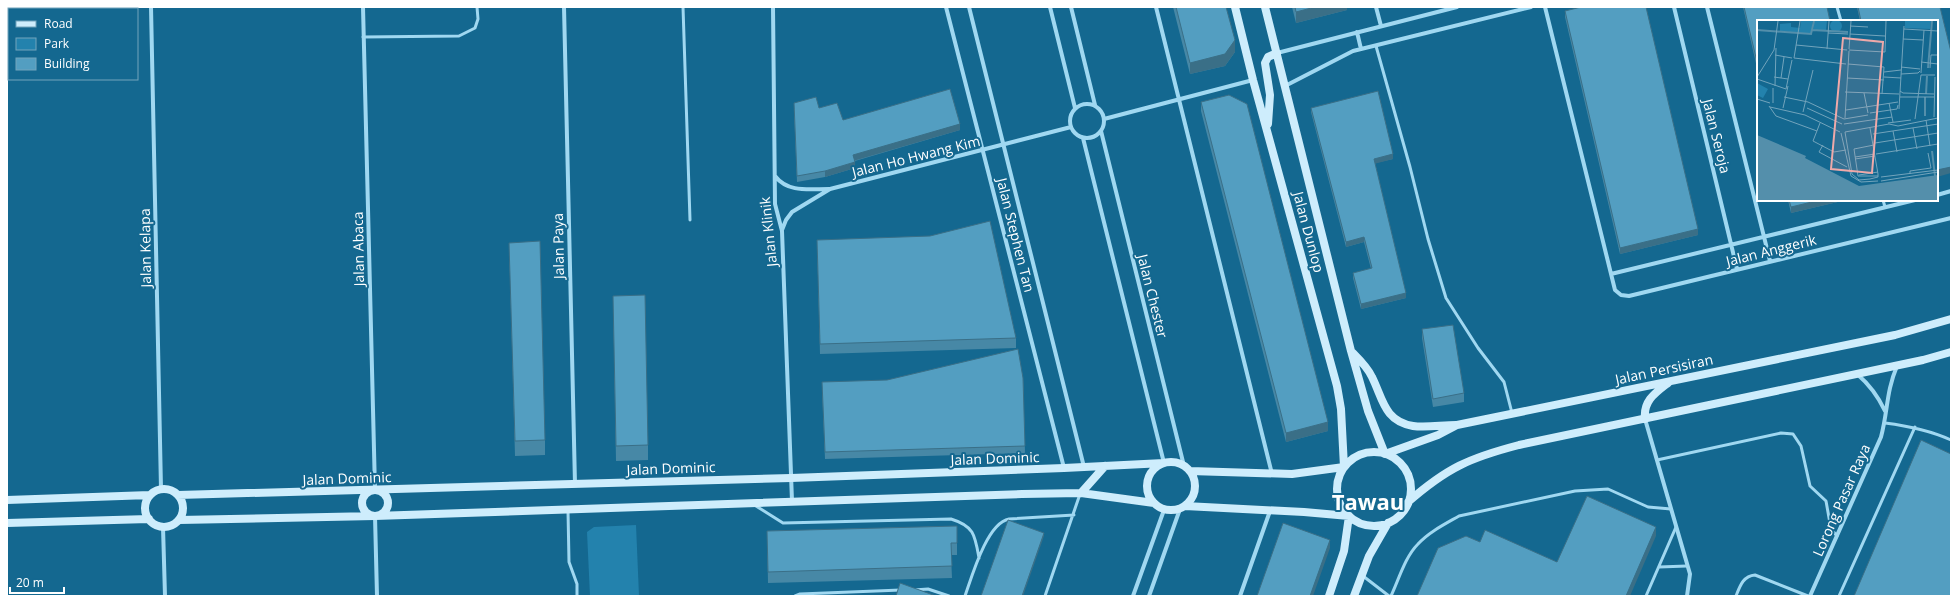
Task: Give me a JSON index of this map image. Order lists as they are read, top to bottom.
{
  "streets": {
    "street": [
      "Jalan Seroja",
      "Jalan Ho Hwang Kim",
      "Jalan Klinik",
      "Jalan Dunlop",
      "Jalan Stephen Tan",
      "Jalan Paya",
      "Jalan Kelapa",
      "Jalan Abaca",
      "Jalan Anggerik",
      "Jalan Chester",
      "Jalan Persisiran",
      "Jalan Dominic",
      "Lorong Pasar Raya"
    ]
  },
  "crossings": [
    ["Jalan Seroja", "Jalan Anggerik"],
    ["Jalan Ho Hwang Kim", "Jalan Klinik"],
    ["Jalan Ho Hwang Kim", "Jalan Stephen Tan"],
    ["Jalan Ho Hwang Kim", "Jalan Chester"],
    ["Jalan Klinik", "Jalan Dominic"],
    ["Jalan Dunlop", "Jalan Persisiran"],
    ["Jalan Stephen Tan", "Jalan Dominic"],
    ["Jalan Paya", "Jalan Dominic"],
    ["Jalan Kelapa", "Jalan Dominic"],
    ["Jalan Abaca", "Jalan Dominic"],
    ["Jalan Chester", "Jalan Dominic"]
  ],
  "districts": ["Tawau"],
  "legend": ["Road", "Park", "Building"],
  "scale_bar": "20 m"
}
